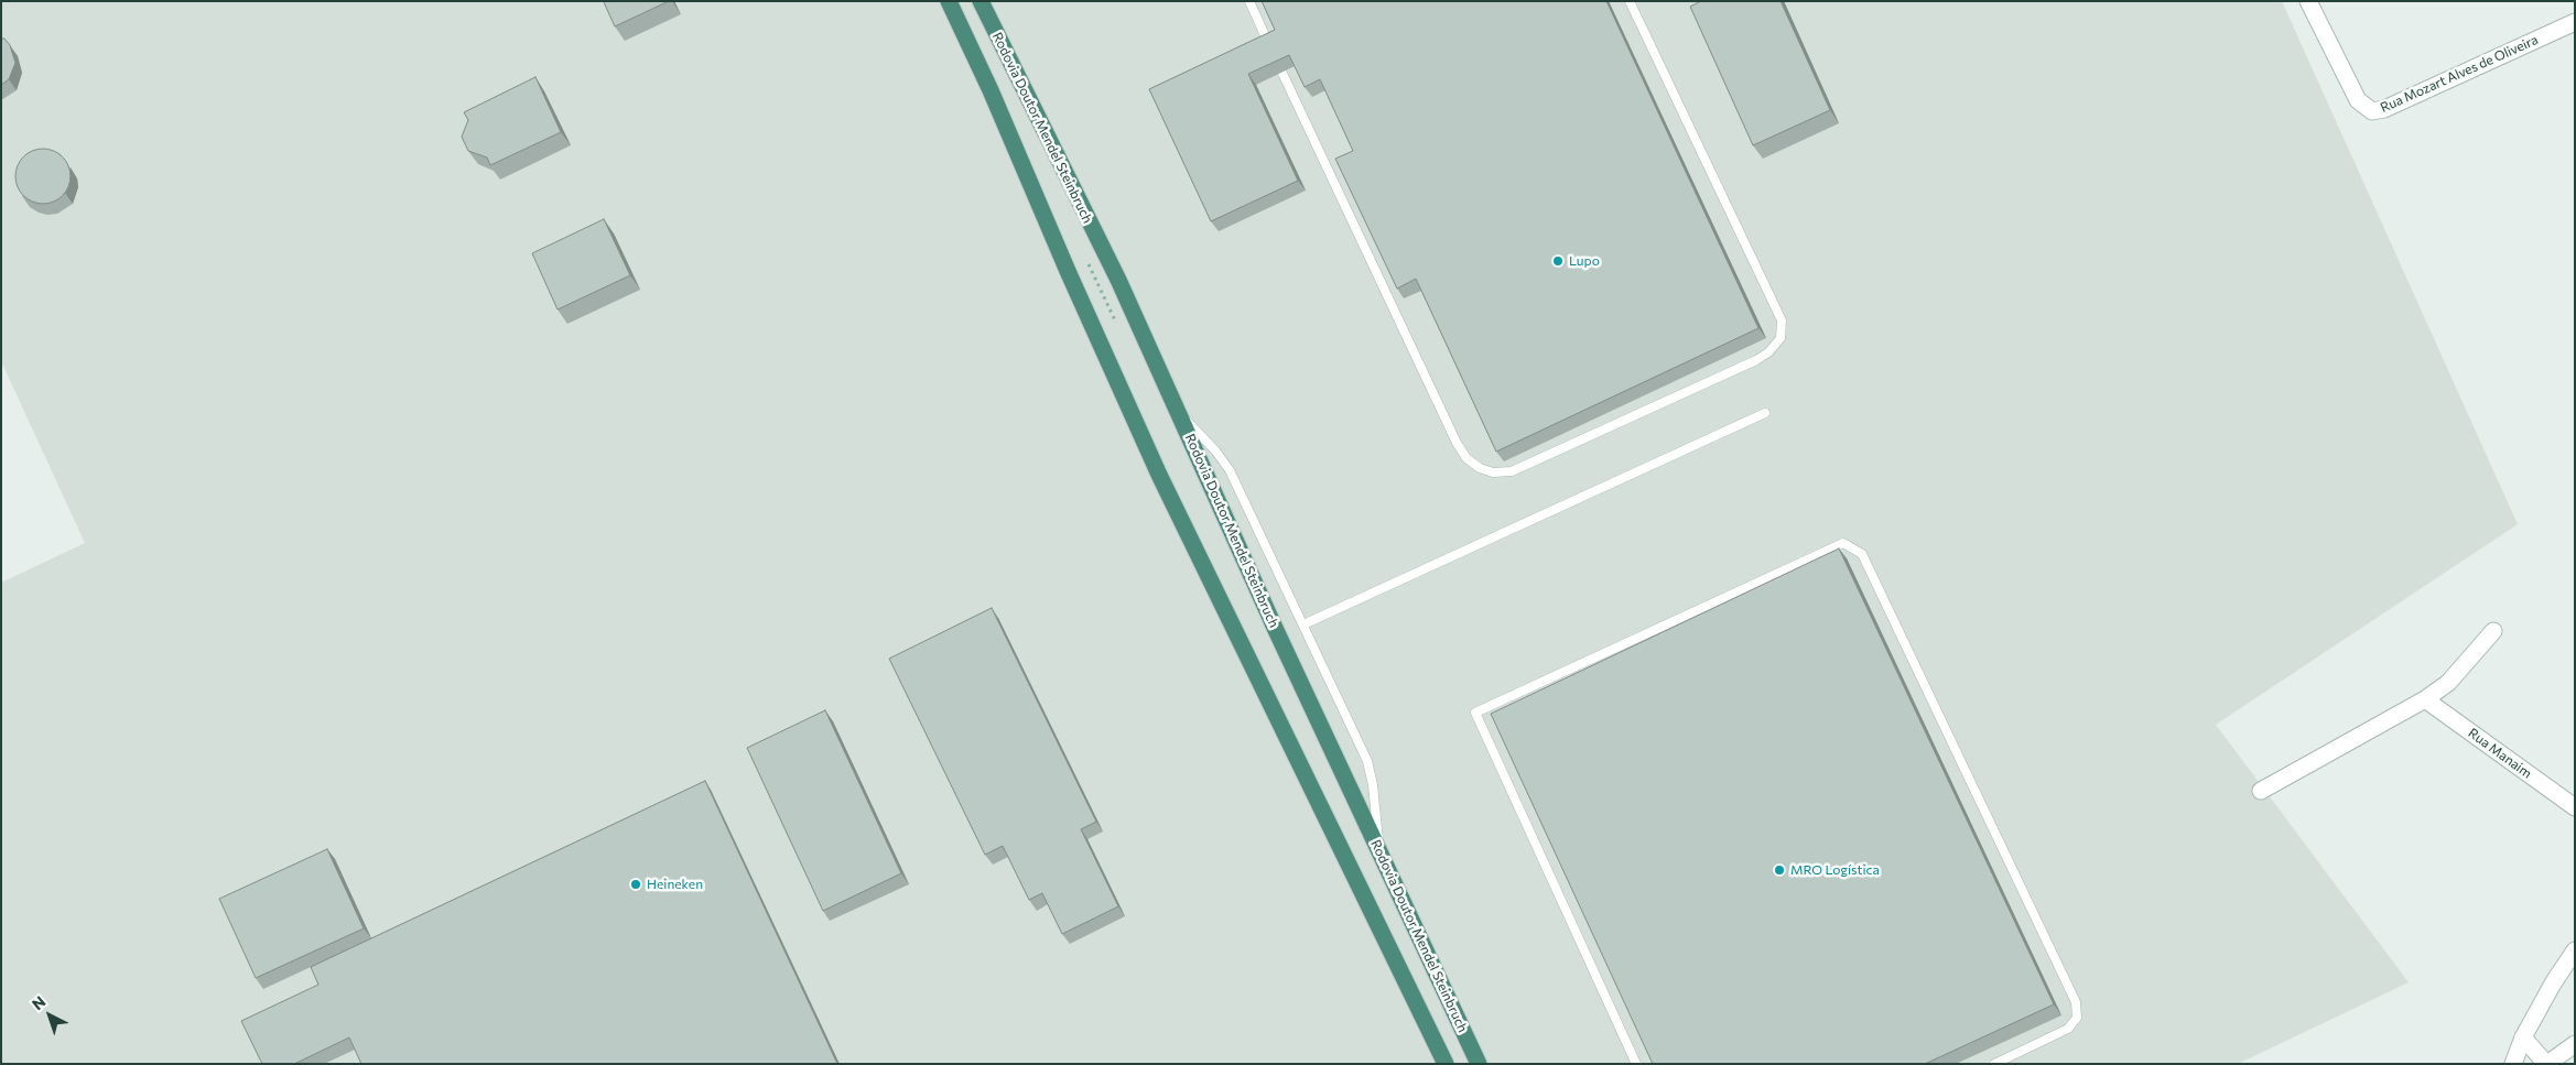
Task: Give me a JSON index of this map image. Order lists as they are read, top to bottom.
{
  "streets": {
    "highway": ["Rodovia Doutor Mendel Steinbruch"],
    "street": ["Rua Mozart Alves de Oliveira", "Rua Manaim"]
  },
  "places": ["Lupo", "MRO Logística", "Heineken"],
  "north": "top left"
}
